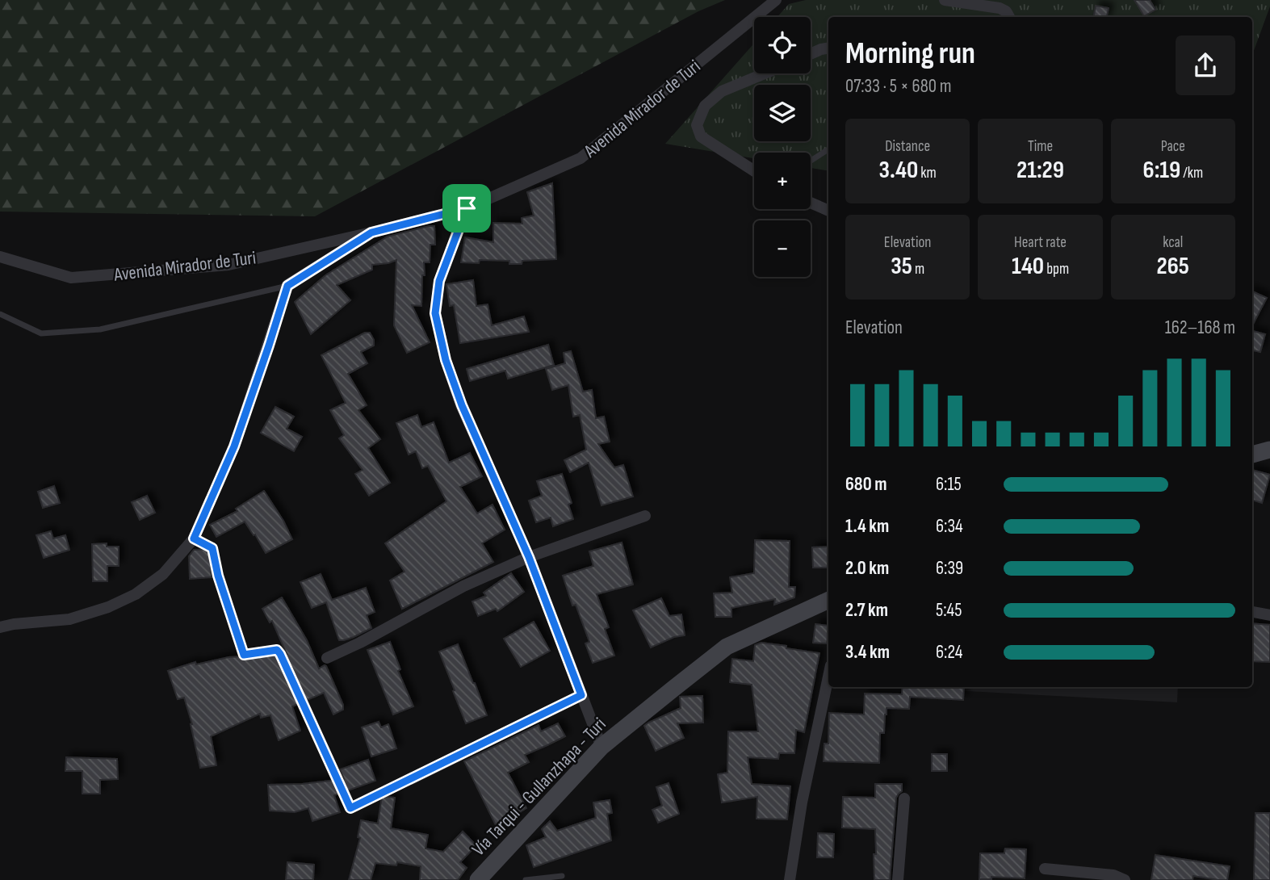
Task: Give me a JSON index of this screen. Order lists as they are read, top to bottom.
{
  "streets": {
    "main road": ["Vía Tarqui - Gullanzhapa - Turi"],
    "street": ["Avenida Mirador de Turi"]
  },
  "page": {
    "map_buttons": ["+", "−"],
    "heading": ["Morning run", "07:33 · 5 × 680 m"],
    "stats": [
      ["Distance", "3.40 km"],
      ["Time", "21:29"],
      ["Pace", "6:19 /km"],
      ["Elevation", "35 m"],
      ["Heart rate", "140 bpm"],
      ["kcal", "265"]
    ],
    "chart": ["Elevation", "162–168 m"],
    "list": [
      {
        "name": "680 m",
        "note": "6:15"
      },
      {
        "name": "1.4 km",
        "note": "6:34"
      },
      {
        "name": "2.0 km",
        "note": "6:39"
      },
      {
        "name": "2.7 km",
        "note": "5:45"
      },
      {
        "name": "3.4 km",
        "note": "6:24"
      }
    ]
  }
}
